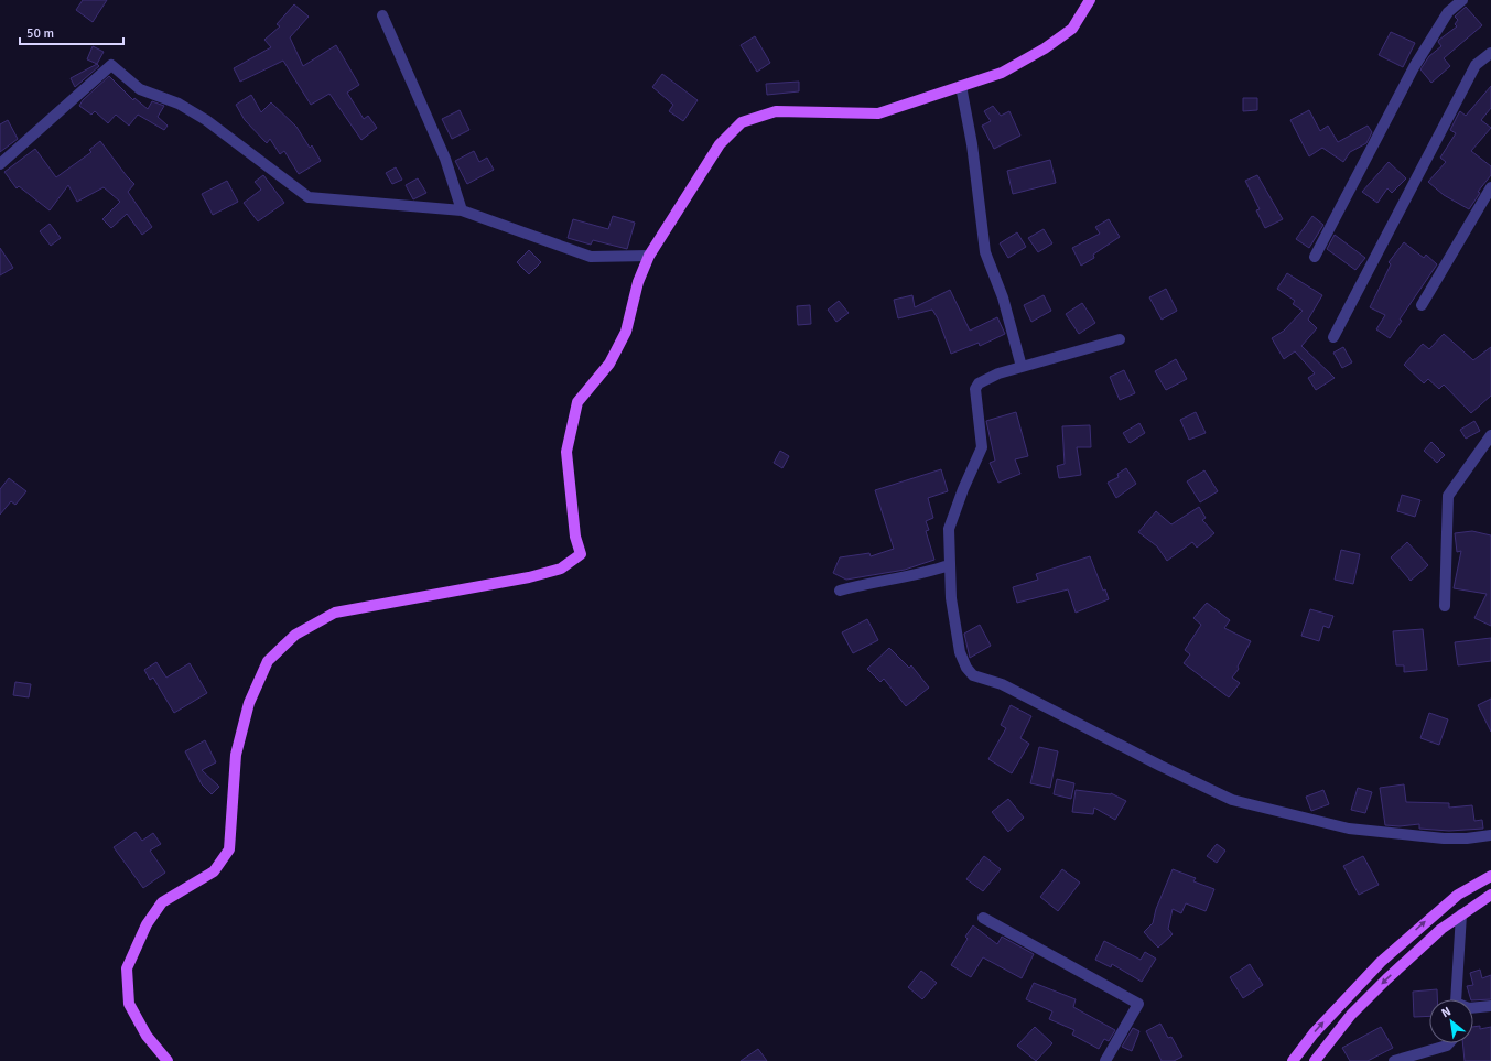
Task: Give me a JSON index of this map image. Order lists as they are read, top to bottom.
{
  "scale_bar": "50 m",
  "north": "top left"
}
